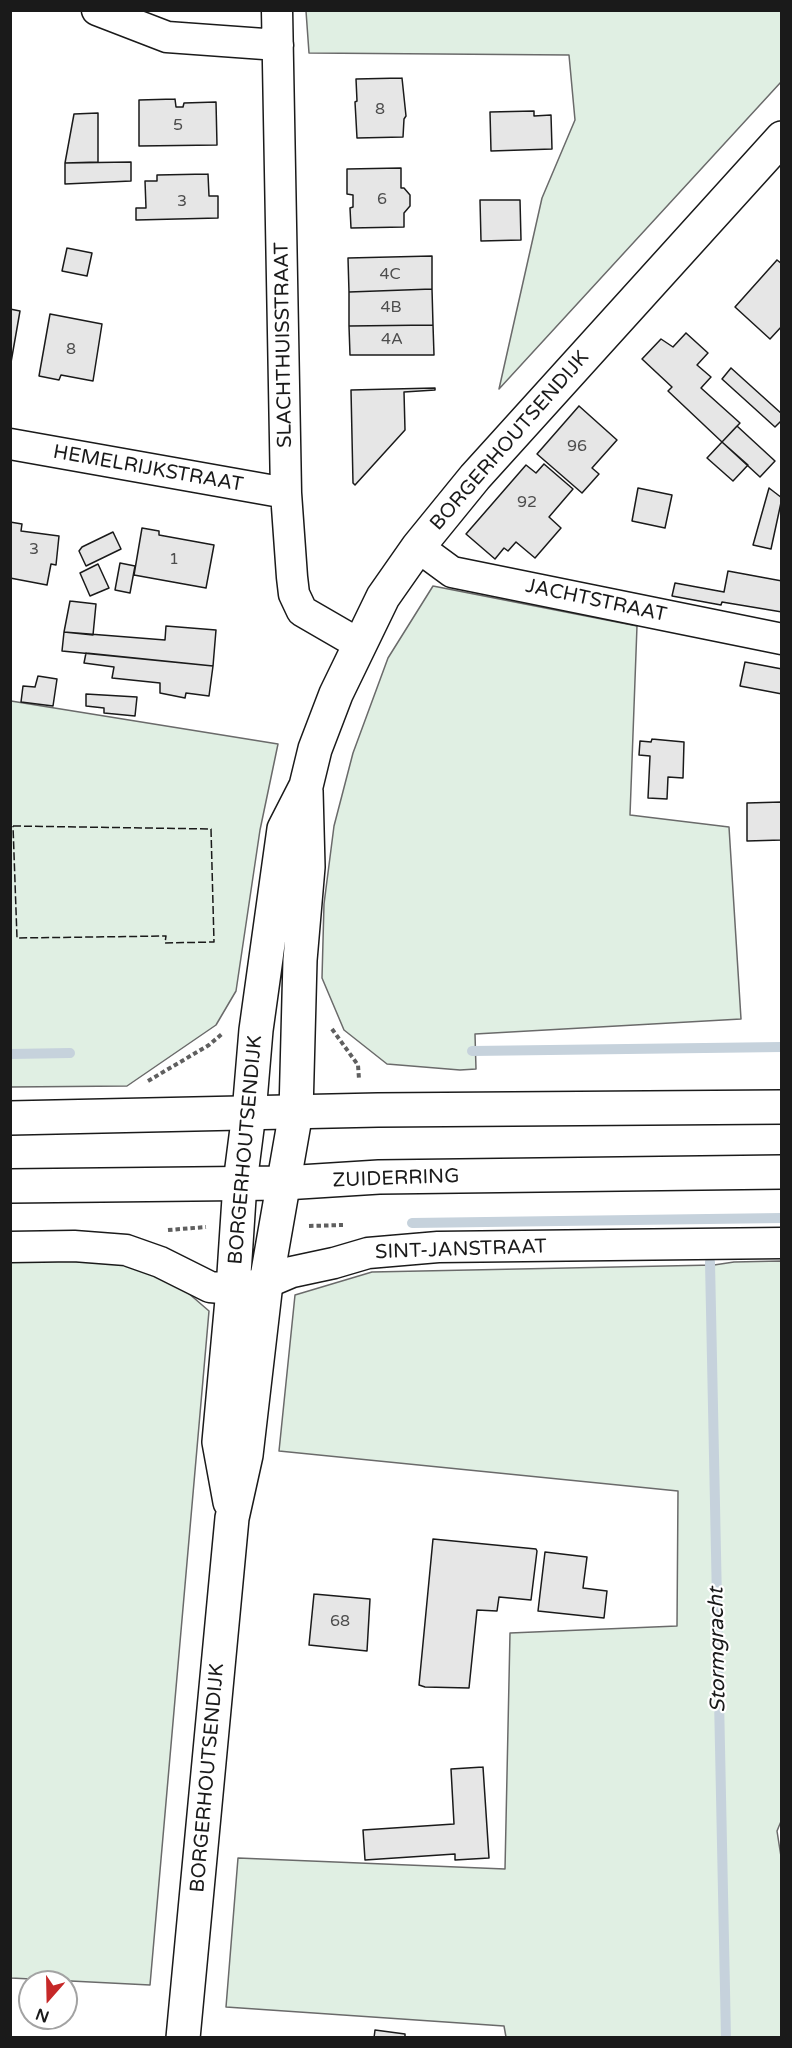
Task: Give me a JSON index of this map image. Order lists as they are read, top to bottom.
{
  "streets": {
    "main road": ["BORGERHOUTSENDIJK", "ZUIDERRING"],
    "street": [
      "SLACHTHUISSTRAAT",
      "HEMELRIJKSTRAAT",
      "JACHTSTRAAT",
      "SINT-JANSTRAAT"
    ]
  },
  "crossings": [
    ["SLACHTHUISSTRAAT", "BORGERHOUTSENDIJK"],
    ["SLACHTHUISSTRAAT", "HEMELRIJKSTRAAT"],
    ["BORGERHOUTSENDIJK", "JACHTSTRAAT"],
    ["BORGERHOUTSENDIJK", "ZUIDERRING"],
    ["BORGERHOUTSENDIJK", "SINT-JANSTRAAT"]
  ],
  "water": ["Stormgracht"],
  "house_numbers": [
    "8",
    "5",
    "6",
    "3",
    "4C",
    "4B",
    "4A",
    "8",
    "96",
    "92",
    "3",
    "1",
    "68"
  ],
  "north": "bottom"
}
